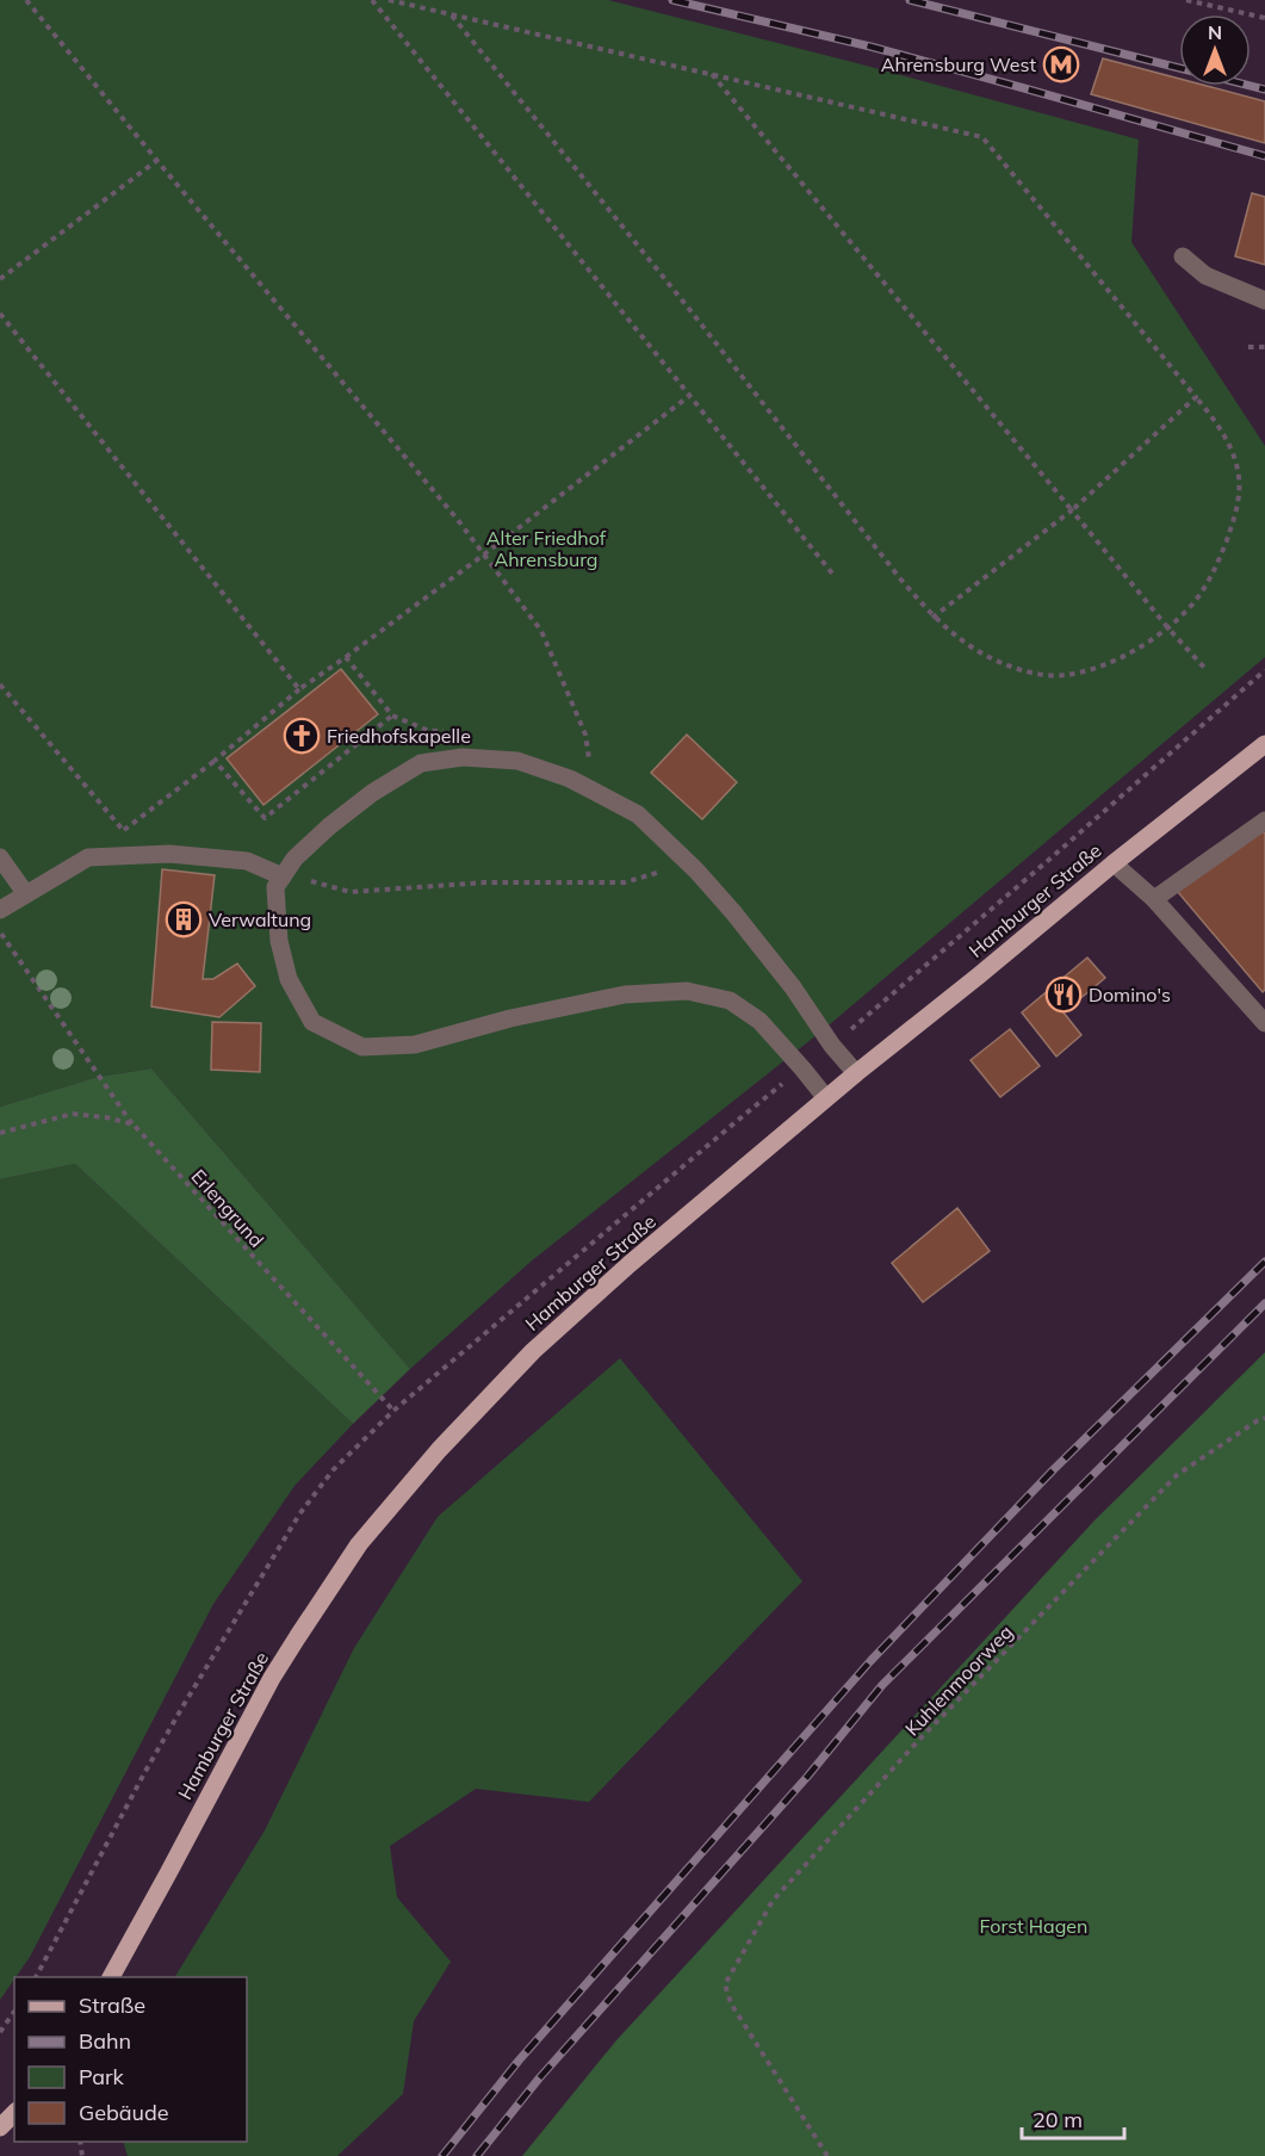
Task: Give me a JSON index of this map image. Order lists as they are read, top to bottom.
{
  "streets": {
    "main road": ["Hamburger Straße"],
    "path": ["Erlengrund", "Kuhlenmoorweg"]
  },
  "parks": ["Alter Friedhof Ahrensburg", "Forst Hagen"],
  "places": {
    "metro station": ["Ahrensburg West"],
    "church": ["Friedhofskapelle"],
    "building": ["Verwaltung"],
    "restaurant": ["Domino's"]
  },
  "legend": [
    "Straße",
    "Bahn",
    "Park",
    "Gebäude"
  ],
  "scale_bar": "20 m",
  "north": "top"
}
